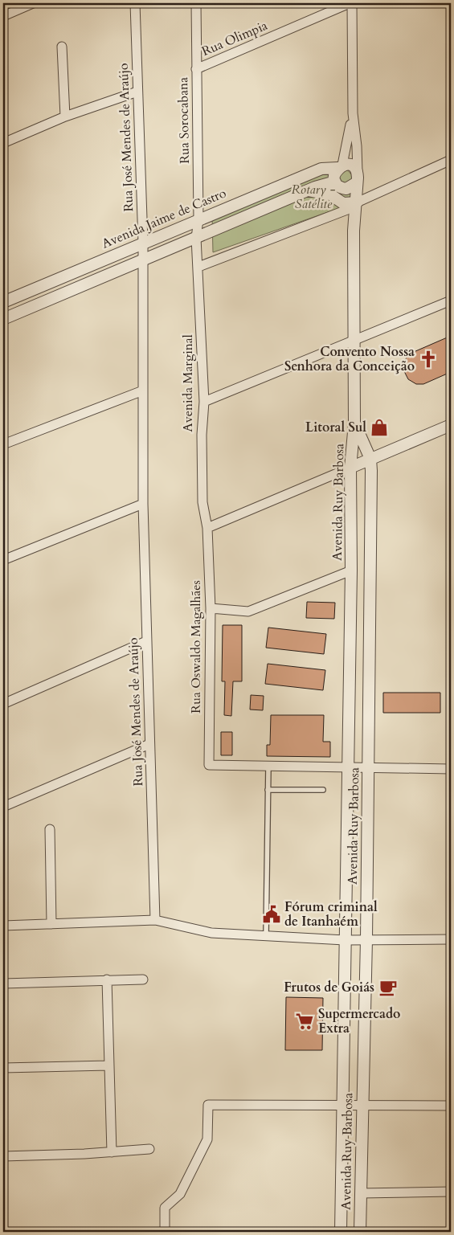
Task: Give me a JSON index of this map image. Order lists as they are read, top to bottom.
{
  "streets": {
    "street": [
      "Rua Olimpia",
      "Rua Sorocabana",
      "Rua José Mendes de Araújo",
      "Avenida Jaime de Castro",
      "Avenida Marginal",
      "Avenida Ruy Barbosa",
      "Rua Oswaldo Magalhães"
    ]
  },
  "crossings": [
    ["Rua Olimpia", "Rua Sorocabana"],
    ["Rua Olimpia", "Avenida Ruy Barbosa"],
    ["Rua Sorocabana", "Avenida Jaime de Castro"],
    ["Rua Sorocabana", "Avenida Marginal"],
    ["Rua José Mendes de Araújo", "Avenida Jaime de Castro"],
    ["Avenida Jaime de Castro", "Avenida Ruy Barbosa"],
    ["Avenida Marginal", "Rua Oswaldo Magalhães"]
  ],
  "parks": ["Rotary - Satélite"],
  "places": {
    "church": ["Convento Nossa Senhora da Conceição"],
    "shop": ["Litoral Sul"],
    "public building": ["Fórum criminal de Itanhaém"],
    "cafe": ["Frutos de Goiás"],
    "supermarket": ["Supermercado Extra"]
  }
}
